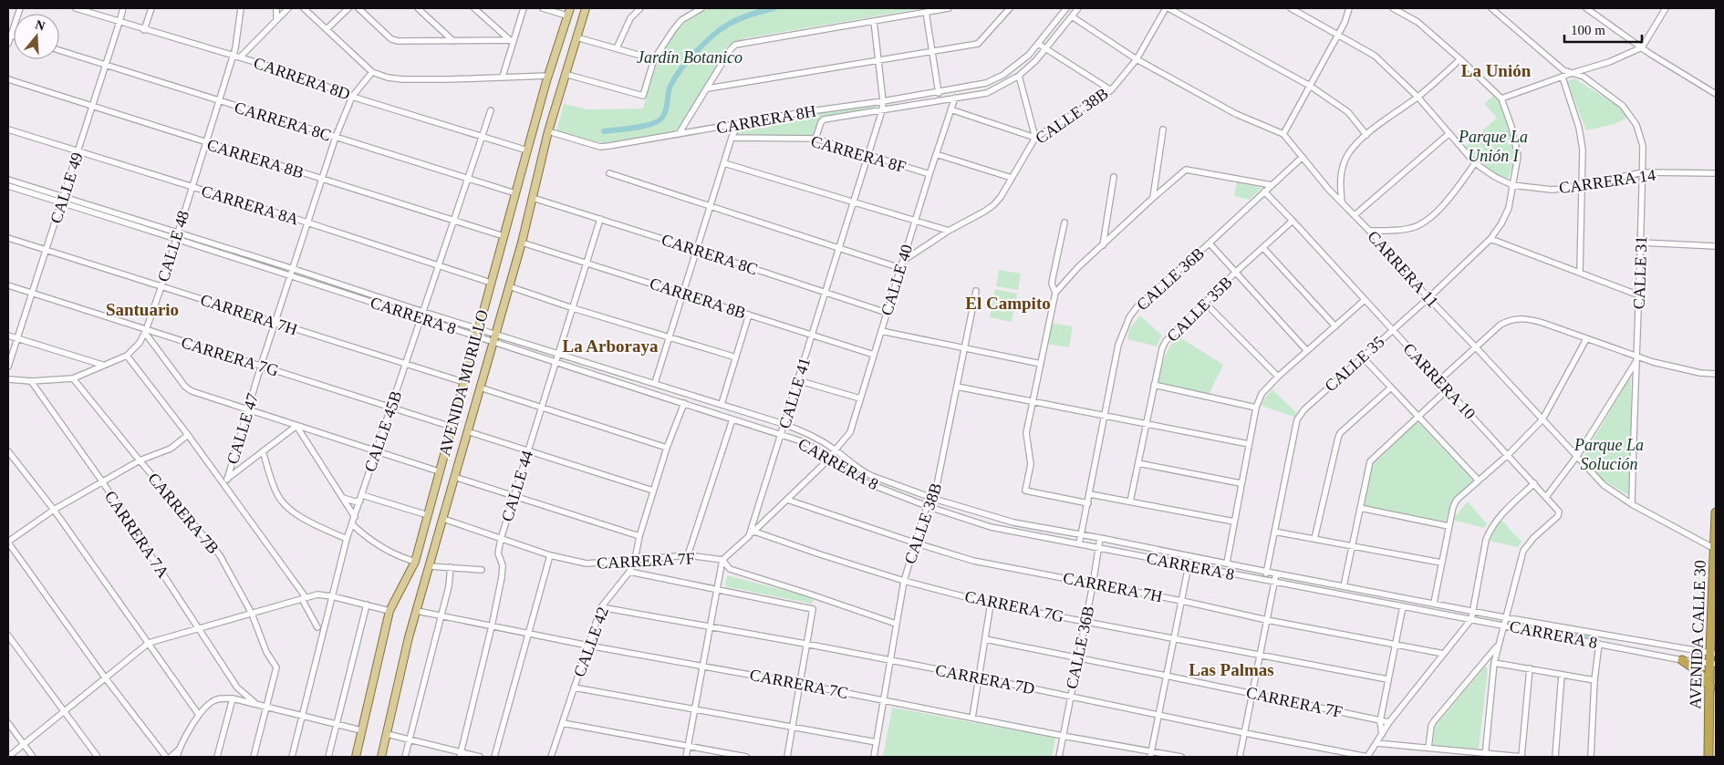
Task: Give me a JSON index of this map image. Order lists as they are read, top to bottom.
{
  "streets": {
    "highway": ["AVENIDA CALLE 30"],
    "main road": ["AVENIDA MURILLO"],
    "street": [
      "CARRERA 8D",
      "CALLE 38B",
      "CARRERA 8H",
      "CARRERA 8C",
      "CARRERA 8F",
      "CARRERA 8B",
      "CARRERA 14",
      "CALLE 49",
      "CARRERA 8A",
      "CALLE 48",
      "CARRERA 11",
      "CALLE 31",
      "CALLE 36B",
      "CALLE 40",
      "CALLE 35B",
      "CARRERA 7H",
      "CARRERA 8",
      "CARRERA 7G",
      "CALLE 35",
      "CARRERA 10",
      "CALLE 41",
      "CALLE 47",
      "CALLE 45B",
      "CALLE 44",
      "CARRERA 7B",
      "CARRERA 7A",
      "CARRERA 7F",
      "CALLE 42",
      "CARRERA 7D",
      "CARRERA 7C"
    ]
  },
  "crossings": [
    ["CARRERA 8D", "CALLE 49"],
    ["CARRERA 8D", "CALLE 48"],
    ["CARRERA 8D", "AVENIDA MURILLO"],
    ["CARRERA 8D", "CALLE 47"],
    ["CARRERA 8D", "CALLE 45B"],
    ["CALLE 38B", "CARRERA 11"],
    ["CALLE 38B", "CALLE 40"],
    ["CALLE 38B", "CARRERA 7H"],
    ["CALLE 38B", "CARRERA 8"],
    ["CALLE 38B", "CARRERA 7G"],
    ["CALLE 38B", "CARRERA 7F"],
    ["CALLE 38B", "CARRERA 7D"],
    ["CALLE 38B", "CARRERA 7C"],
    ["CARRERA 8H", "CARRERA 8F"],
    ["CARRERA 8H", "CALLE 40"],
    ["CARRERA 8H", "AVENIDA MURILLO"],
    ["CARRERA 8H", "CALLE 41"],
    ["CARRERA 8C", "CALLE 49"],
    ["CARRERA 8C", "CALLE 48"],
    ["CARRERA 8C", "CALLE 40"],
    ["CARRERA 8C", "AVENIDA MURILLO"],
    ["CARRERA 8C", "CALLE 41"],
    ["CARRERA 8C", "CALLE 47"],
    ["CARRERA 8C", "CALLE 45B"],
    ["CARRERA 8C", "CALLE 44"],
    ["CARRERA 8F", "CALLE 40"],
    ["CARRERA 8F", "CALLE 41"],
    ["CARRERA 8B", "CALLE 49"],
    ["CARRERA 8B", "CALLE 48"],
    ["CARRERA 8B", "CALLE 40"],
    ["CARRERA 8B", "AVENIDA MURILLO"],
    ["CARRERA 8B", "CALLE 41"],
    ["CARRERA 8B", "CALLE 47"],
    ["CARRERA 8B", "CALLE 45B"],
    ["CARRERA 8B", "CALLE 44"],
    ["CARRERA 14", "CALLE 31"],
    ["CARRERA 14", "CALLE 35"],
    ["CALLE 49", "CARRERA 8A"],
    ["CALLE 49", "CARRERA 7H"],
    ["CALLE 49", "CARRERA 8"],
    ["CALLE 49", "CARRERA 7G"],
    ["CARRERA 8A", "CALLE 48"],
    ["CARRERA 8A", "AVENIDA MURILLO"],
    ["CARRERA 8A", "CALLE 47"],
    ["CARRERA 8A", "CALLE 45B"],
    ["CALLE 48", "CARRERA 7H"],
    ["CALLE 48", "CARRERA 8"],
    ["CALLE 48", "CARRERA 7G"],
    ["CALLE 48", "CARRERA 7B"],
    ["CALLE 48", "CARRERA 7A"],
    ["CARRERA 11", "CALLE 31"],
    ["CARRERA 11", "CALLE 36B"],
    ["CARRERA 11", "CALLE 35"],
    ["CARRERA 11", "AVENIDA CALLE 30"],
    ["CALLE 36B", "CARRERA 7H"],
    ["CALLE 36B", "CARRERA 8"],
    ["CALLE 36B", "CARRERA 7G"],
    ["CALLE 36B", "CARRERA 10"],
    ["CALLE 36B", "CARRERA 7F"],
    ["CALLE 36B", "CARRERA 7D"],
    ["CALLE 36B", "CARRERA 7C"],
    ["CALLE 40", "CARRERA 7H"],
    ["CALLE 40", "CARRERA 8"],
    ["CALLE 40", "CARRERA 7G"],
    ["CALLE 40", "CALLE 41"],
    ["CALLE 35B", "CARRERA 10"],
    ["CARRERA 7H", "AVENIDA MURILLO"],
    ["CARRERA 7H", "CALLE 47"],
    ["CARRERA 7H", "CALLE 45B"],
    ["CARRERA 8", "CALLE 35"],
    ["CARRERA 8", "CARRERA 10"],
    ["CARRERA 8", "AVENIDA MURILLO"],
    ["CARRERA 8", "CALLE 41"],
    ["CARRERA 8", "CALLE 47"],
    ["CARRERA 8", "CALLE 45B"],
    ["CARRERA 8", "CALLE 44"],
    ["CARRERA 8", "AVENIDA CALLE 30"],
    ["CARRERA 8", "CALLE 42"],
    ["CARRERA 7G", "AVENIDA MURILLO"],
    ["CARRERA 7G", "CALLE 47"],
    ["CARRERA 7G", "CALLE 45B"],
    ["CALLE 35", "CARRERA 10"],
    ["AVENIDA MURILLO", "CARRERA 7F"],
    ["AVENIDA MURILLO", "CARRERA 7C"],
    ["CALLE 44", "CARRERA 7F"],
    ["CALLE 44", "CARRERA 7C"],
    ["CARRERA 7F", "CALLE 42"],
    ["CALLE 42", "CARRERA 7D"],
    ["CALLE 42", "CARRERA 7C"]
  ],
  "districts": [
    "La Unión",
    "El Campito",
    "Santuario",
    "La Arboraya",
    "Las Palmas"
  ],
  "parks": ["Jardín Botanico", "Parque La Unión I", "Parque La Solución"],
  "scale_bar": "100 m",
  "north": "top"
}
